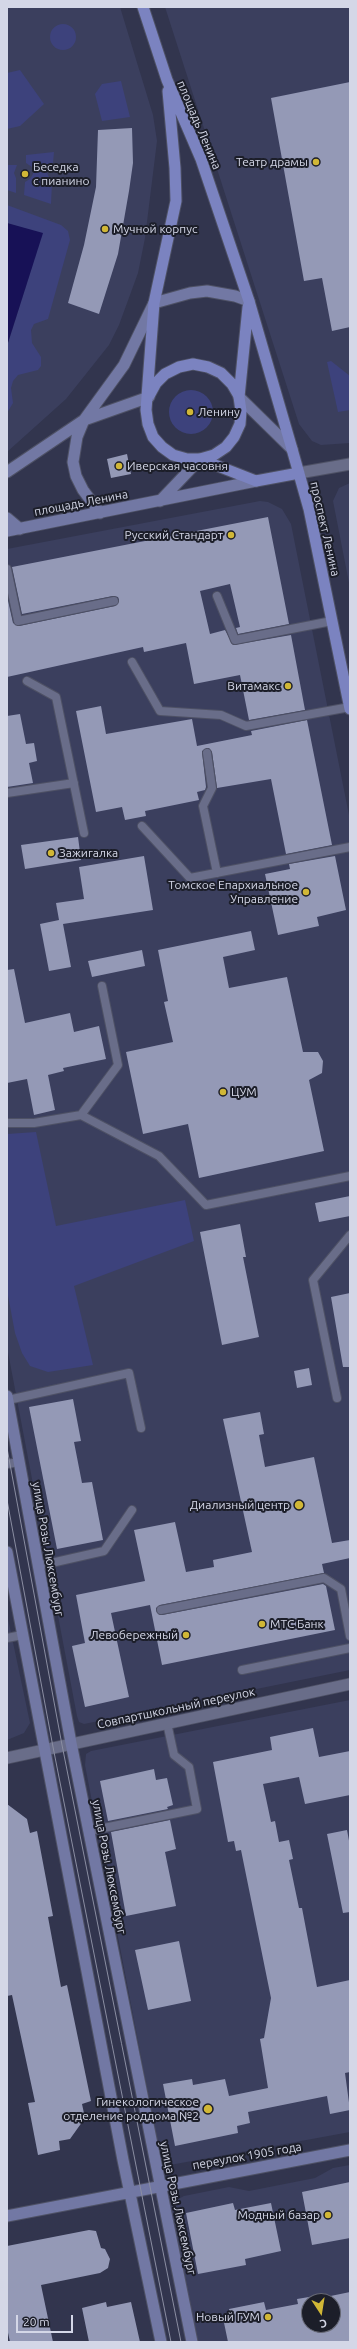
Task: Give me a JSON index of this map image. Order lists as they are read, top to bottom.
{
  "streets": {
    "main road": [
      "площадь Ленина",
      "проспект Ленина",
      "улица Розы Люксембург",
      "переулок 1905 года"
    ],
    "street": ["Совпартшкольный переулок"]
  },
  "crossings": [
    ["площадь Ленина", "проспект Ленина"],
    ["улица Розы Люксембург", "Совпартшкольный переулок"],
    ["улица Розы Люксембург", "переулок 1905 года"]
  ],
  "places": [
    "Театр драмы",
    "Беседка с пианино",
    "Мучной корпус",
    "Ленину",
    "Иверская часовня",
    "Русский Стандарт",
    "Витамакс",
    "Зажигалка",
    "Томское Епархиальное Управление",
    "ЦУМ",
    "Диализный центр",
    "МТС Банк",
    "Левобережный",
    "Гинекологическое отделение роддома №2",
    "Модный базар",
    "Новый ГУМ"
  ],
  "scale_bar": "20 m",
  "north": "bottom"
}
